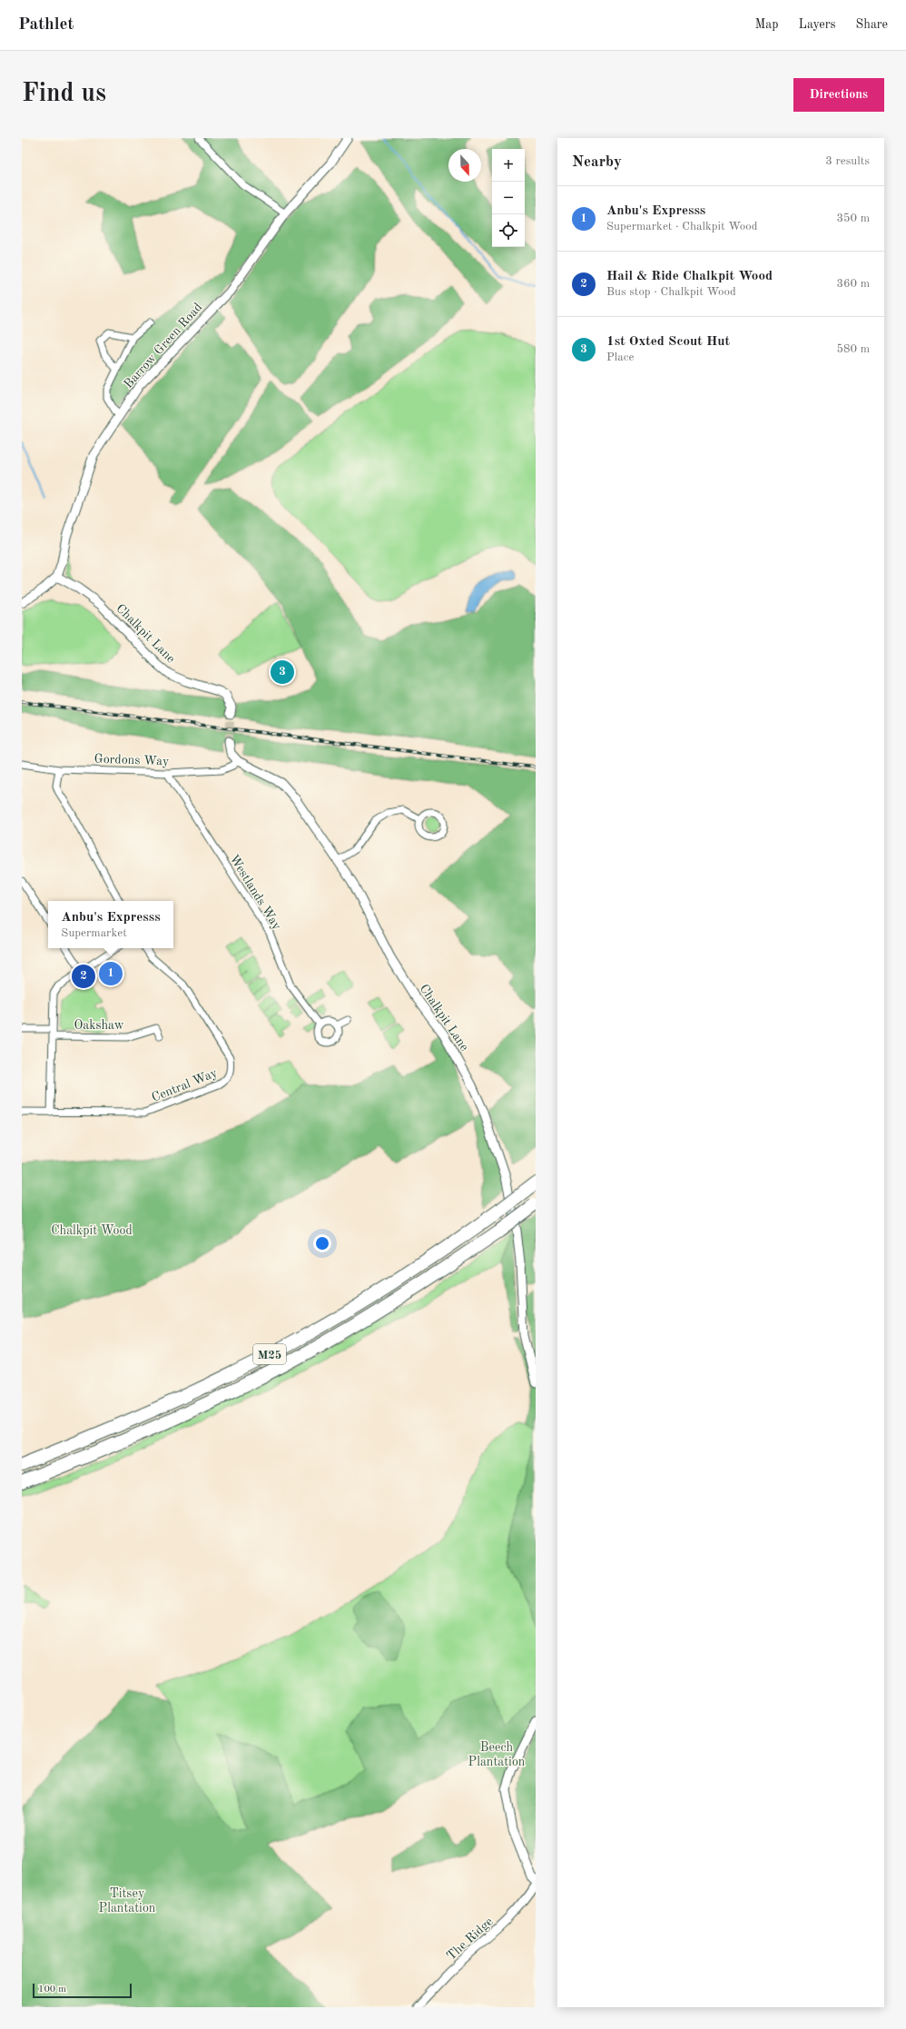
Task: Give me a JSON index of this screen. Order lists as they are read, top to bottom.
{
  "streets": {
    "highway": ["M25"],
    "street": [
      "Barrow Green Road",
      "Chalkpit Lane",
      "Gordons Way",
      "Westlands Way",
      "Oakshaw",
      "Central Way",
      "The Ridge"
    ]
  },
  "crossings": [
    ["Barrow Green Road", "Chalkpit Lane"],
    ["Chalkpit Lane", "Gordons Way"],
    ["Gordons Way", "Westlands Way"]
  ],
  "parks": ["Chalkpit Wood", "Beech Plantation", "Titsey Plantation"],
  "scale_bar": "100 m",
  "north": "bottom",
  "page": {
    "header": "Pathlet",
    "nav": ["Map", "Layers", "Share"],
    "buttons": "Directions",
    "title": "Find us",
    "heading": ["Nearby", "3 results"],
    "map_buttons": ["+", "−"],
    "list": [
      {
        "mark": "1",
        "name": "Anbu's Expresss",
        "note": "Supermarket · Chalkpit Wood",
        "value": "350 m"
      },
      {
        "mark": "2",
        "name": "Hail & Ride Chalkpit Wood",
        "note": "Bus stop · Chalkpit Wood",
        "value": "360 m"
      },
      {
        "mark": "3",
        "name": "1st Oxted Scout Hut",
        "note": "Place",
        "value": "580 m"
      }
    ],
    "pins": ["3", "1", "2"],
    "popup": ["Anbu's Expresss", "Supermarket"],
    "scale": "100 m"
  }
}
